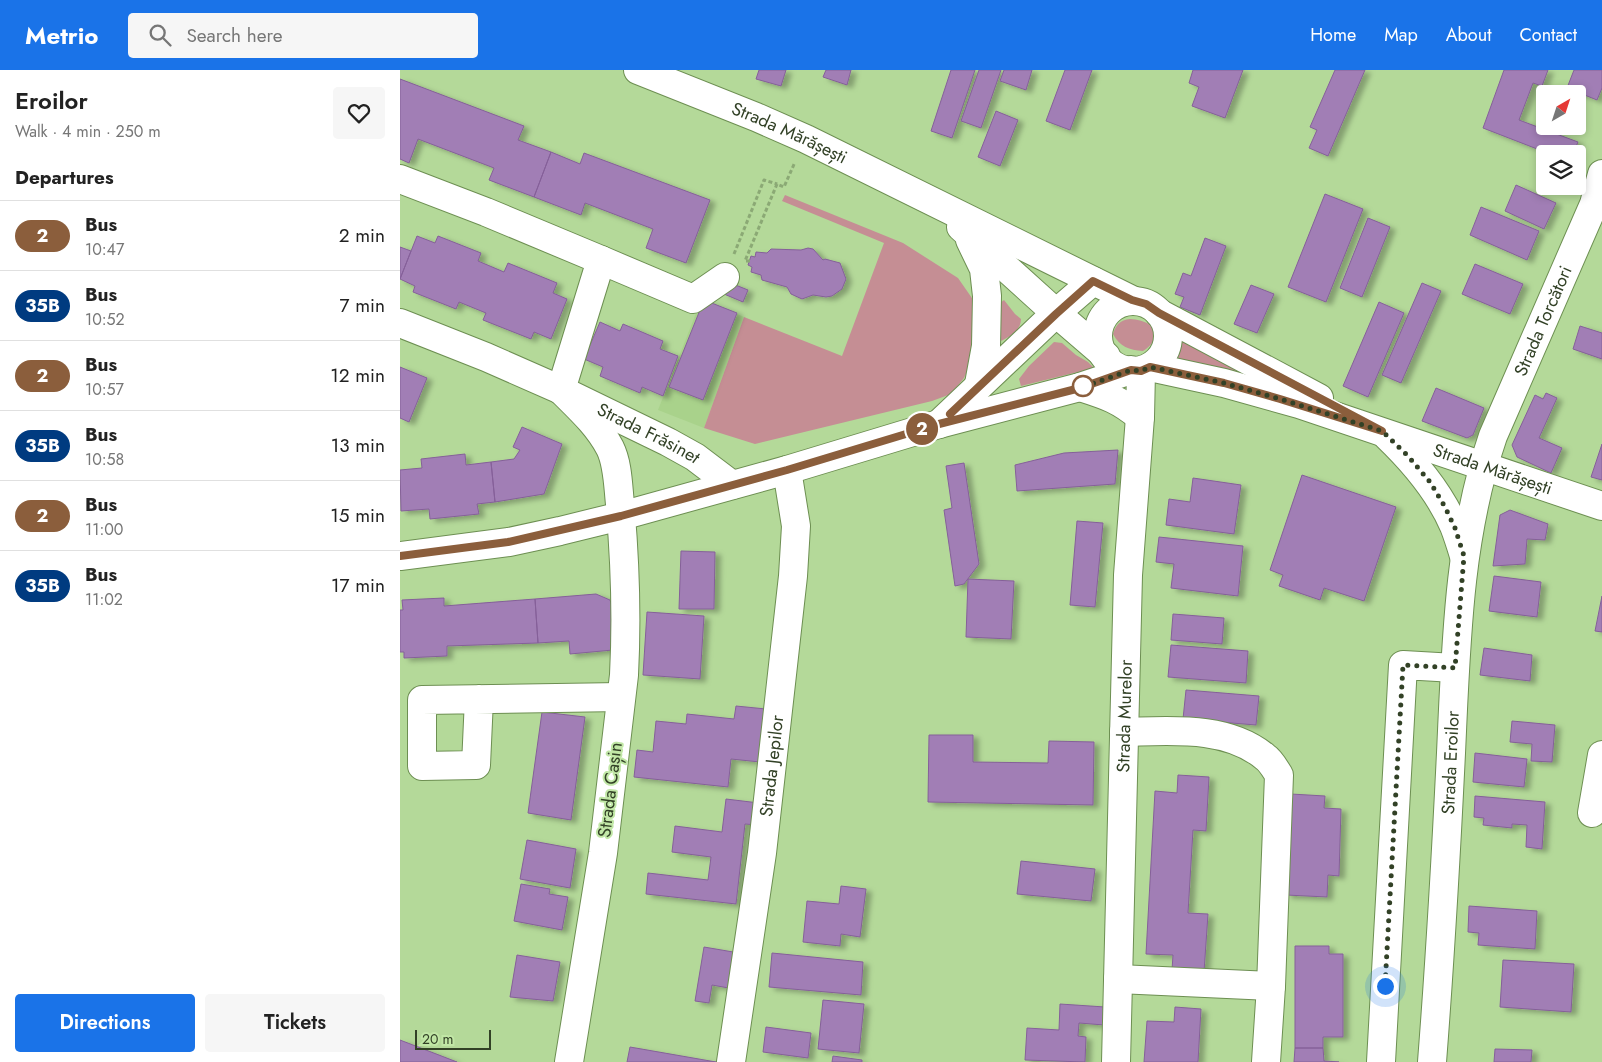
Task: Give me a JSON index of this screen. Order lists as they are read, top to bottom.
{
  "streets": {
    "street": [
      "Strada Mărășești",
      "Strada Torcători",
      "Strada Frăsinet",
      "Strada Murelor",
      "Strada Eroilor",
      "Strada Jepilor",
      "Strada Cașin"
    ]
  },
  "crossings": [
    ["Strada Mărășești", "Strada Torcători"],
    ["Strada Mărășești", "Strada Murelor"],
    ["Strada Mărășești", "Strada Eroilor"],
    ["Strada Torcători", "Strada Eroilor"],
    ["Strada Frăsinet", "Strada Cașin"]
  ],
  "lines": ["bus line 2"],
  "scale_bar": "20 m",
  "north": "top right",
  "page": {
    "header": "Metrio",
    "search": "Search here",
    "nav": [
      "Home",
      "Map",
      "About",
      "Contact"
    ],
    "heading": [
      ["Eroilor", "Walk · 4 min · 250 m"],
      "Departures"
    ],
    "on_map": "2",
    "list": [
      {
        "mark": "2",
        "name": "Bus",
        "note": "10:47",
        "value": "2 min"
      },
      {
        "mark": "35B",
        "name": "Bus",
        "note": "10:52",
        "value": "7 min"
      },
      {
        "mark": "2",
        "name": "Bus",
        "note": "10:57",
        "value": "12 min"
      },
      {
        "mark": "35B",
        "name": "Bus",
        "note": "10:58",
        "value": "13 min"
      },
      {
        "mark": "2",
        "name": "Bus",
        "note": "11:00",
        "value": "15 min"
      },
      {
        "mark": "35B",
        "name": "Bus",
        "note": "11:02",
        "value": "17 min"
      }
    ],
    "buttons": ["Directions", "Tickets"],
    "scale": "20 m"
  }
}
